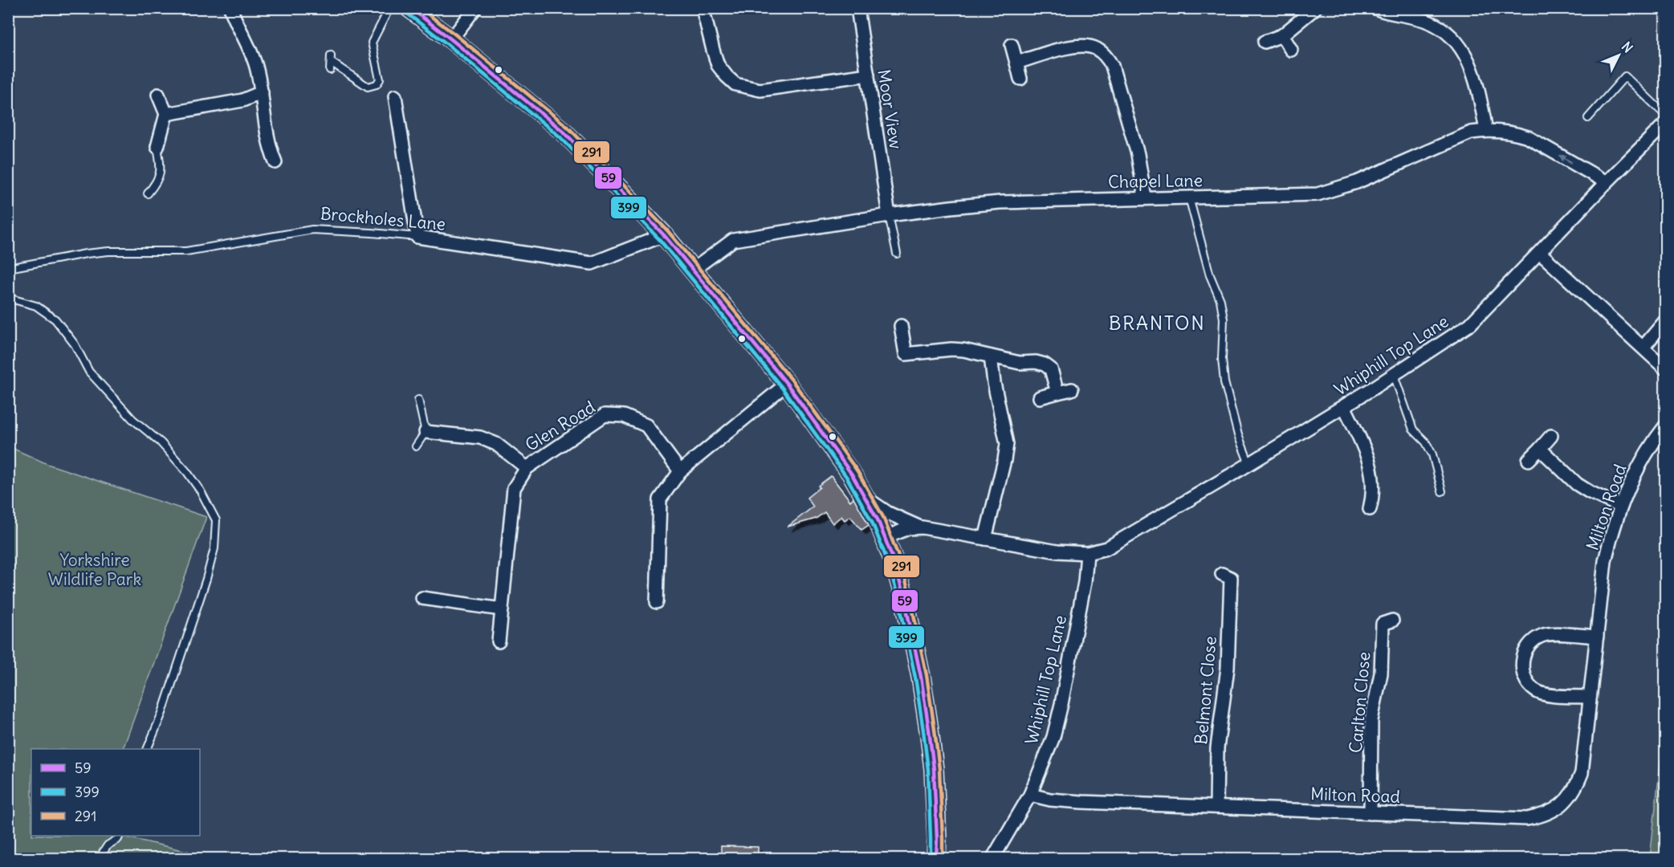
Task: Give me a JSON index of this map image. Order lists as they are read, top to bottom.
{
  "streets": {
    "street": [
      "Moor View",
      "Chapel Lane",
      "Brockholes Lane",
      "Whiphill Top Lane",
      "Glen Road",
      "Milton Road",
      "Belmont Close",
      "Carlton Close"
    ]
  },
  "crossings": [
    ["Moor View", "Chapel Lane"],
    ["Chapel Lane", "Whiphill Top Lane"],
    ["Whiphill Top Lane", "Milton Road"],
    ["Milton Road", "Belmont Close"],
    ["Milton Road", "Carlton Close"]
  ],
  "districts": ["BRANTON"],
  "parks": ["Yorkshire Wildlife Park"],
  "lines": ["transit line 59", "transit line 291", "transit line 399"],
  "legend": ["59", "399", "291"],
  "north": "top right"
}
